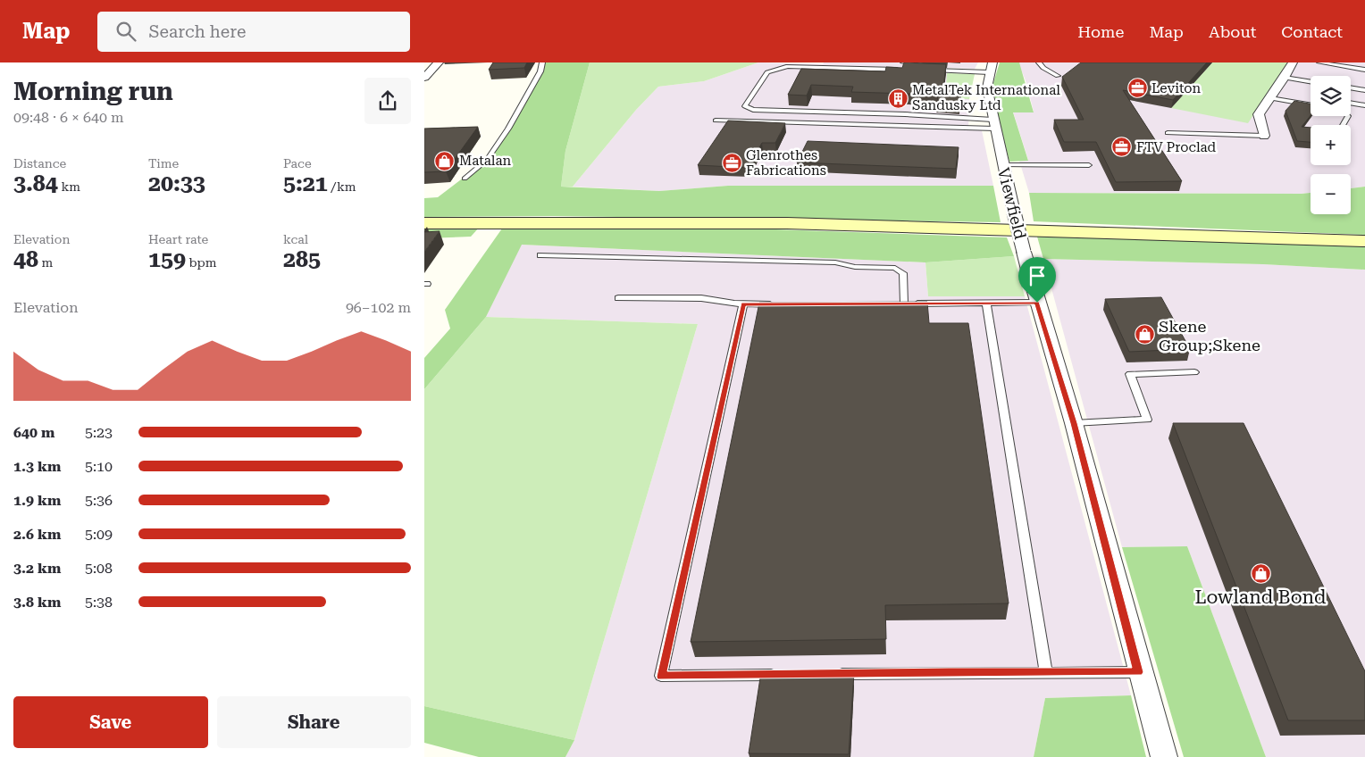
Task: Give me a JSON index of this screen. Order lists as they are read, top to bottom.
{
  "streets": {
    "street": ["Viewfield"]
  },
  "places": {
    "office": ["Leviton", "FTV Proclad", "Glenrothes Fabrications"],
    "building": ["MetalTek International Sandusky Ltd"],
    "shop": ["Matalan", "Skene Group;Skene", "Lowland Bond"]
  },
  "page": {
    "header": "Map",
    "search": "Search here",
    "nav": [
      "Home",
      "Map",
      "About",
      "Contact"
    ],
    "heading": ["Morning run", "09:48 · 6 × 640 m"],
    "map_buttons": ["+", "−"],
    "stats": [
      ["Distance", "3.84 km"],
      ["Time", "20:33"],
      ["Pace", "5:21 /km"],
      ["Elevation", "48 m"],
      ["Heart rate", "159 bpm"],
      ["kcal", "285"]
    ],
    "chart": ["Elevation", "96–102 m"],
    "list": [
      {
        "name": "640 m",
        "note": "5:23"
      },
      {
        "name": "1.3 km",
        "note": "5:10"
      },
      {
        "name": "1.9 km",
        "note": "5:36"
      },
      {
        "name": "2.6 km",
        "note": "5:09"
      },
      {
        "name": "3.2 km",
        "note": "5:08"
      },
      {
        "name": "3.8 km",
        "note": "5:38"
      }
    ],
    "buttons": ["Save", "Share"]
  }
}
